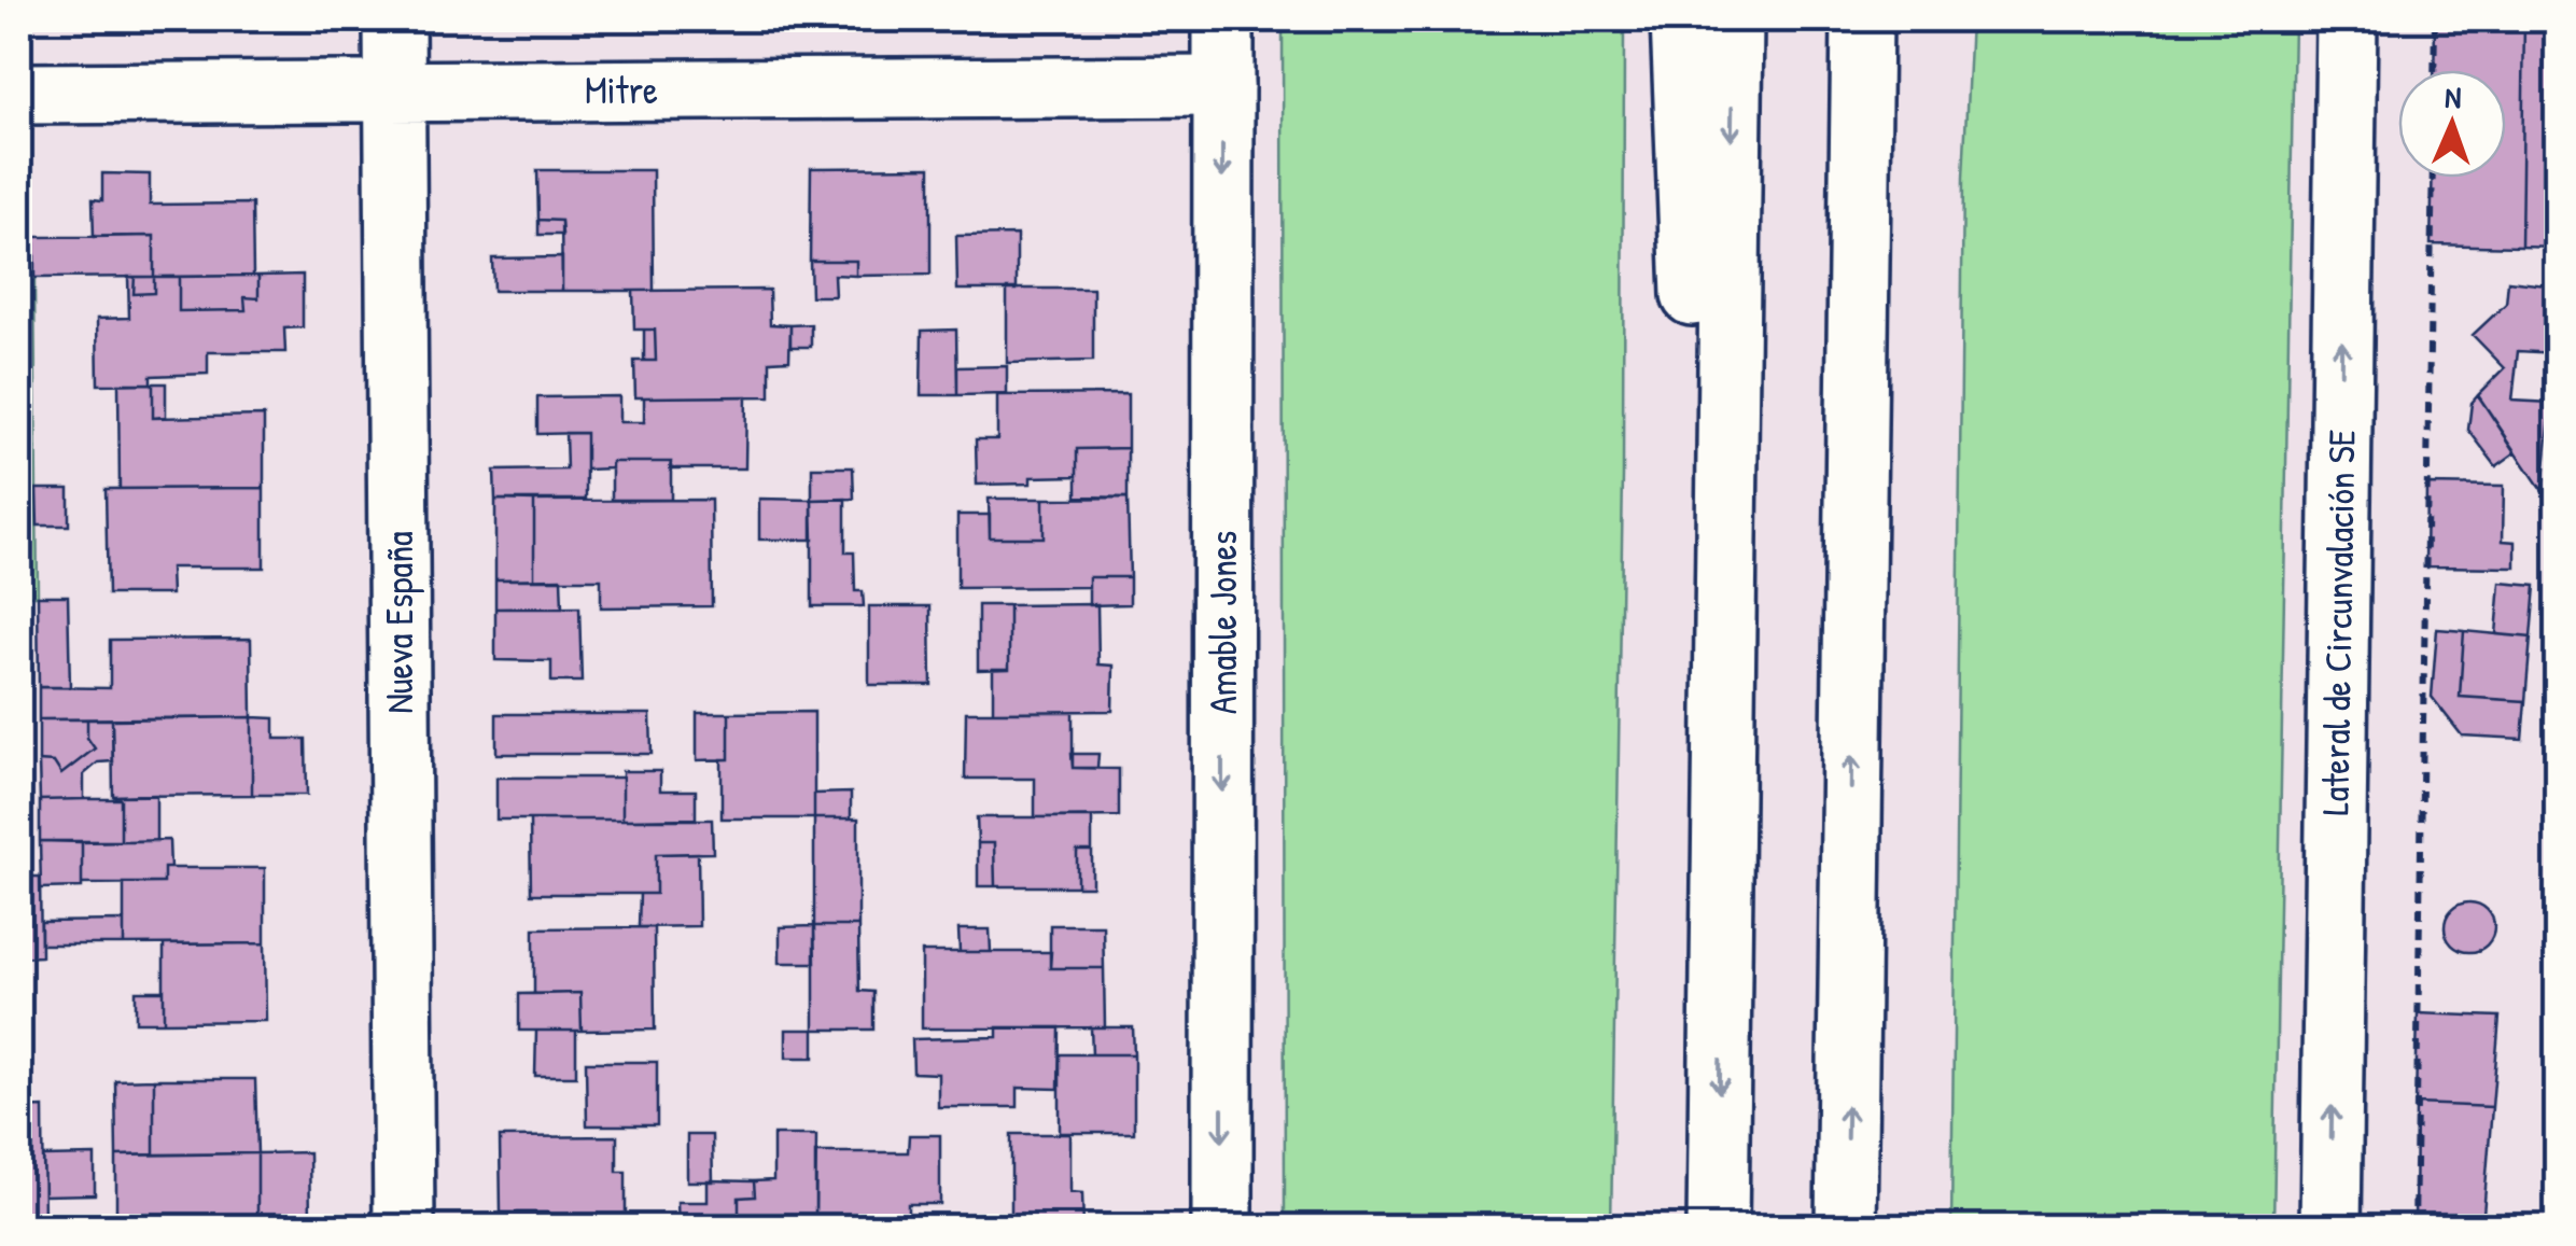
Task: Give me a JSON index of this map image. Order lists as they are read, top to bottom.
{
  "streets": {
    "main road": [
      "Mitre",
      "Nueva España",
      "Amable Jones",
      "Lateral de Circunvalación SE"
    ]
  },
  "crossings": [
    ["Mitre", "Nueva España"],
    ["Mitre", "Amable Jones"]
  ],
  "north": "top"
}
